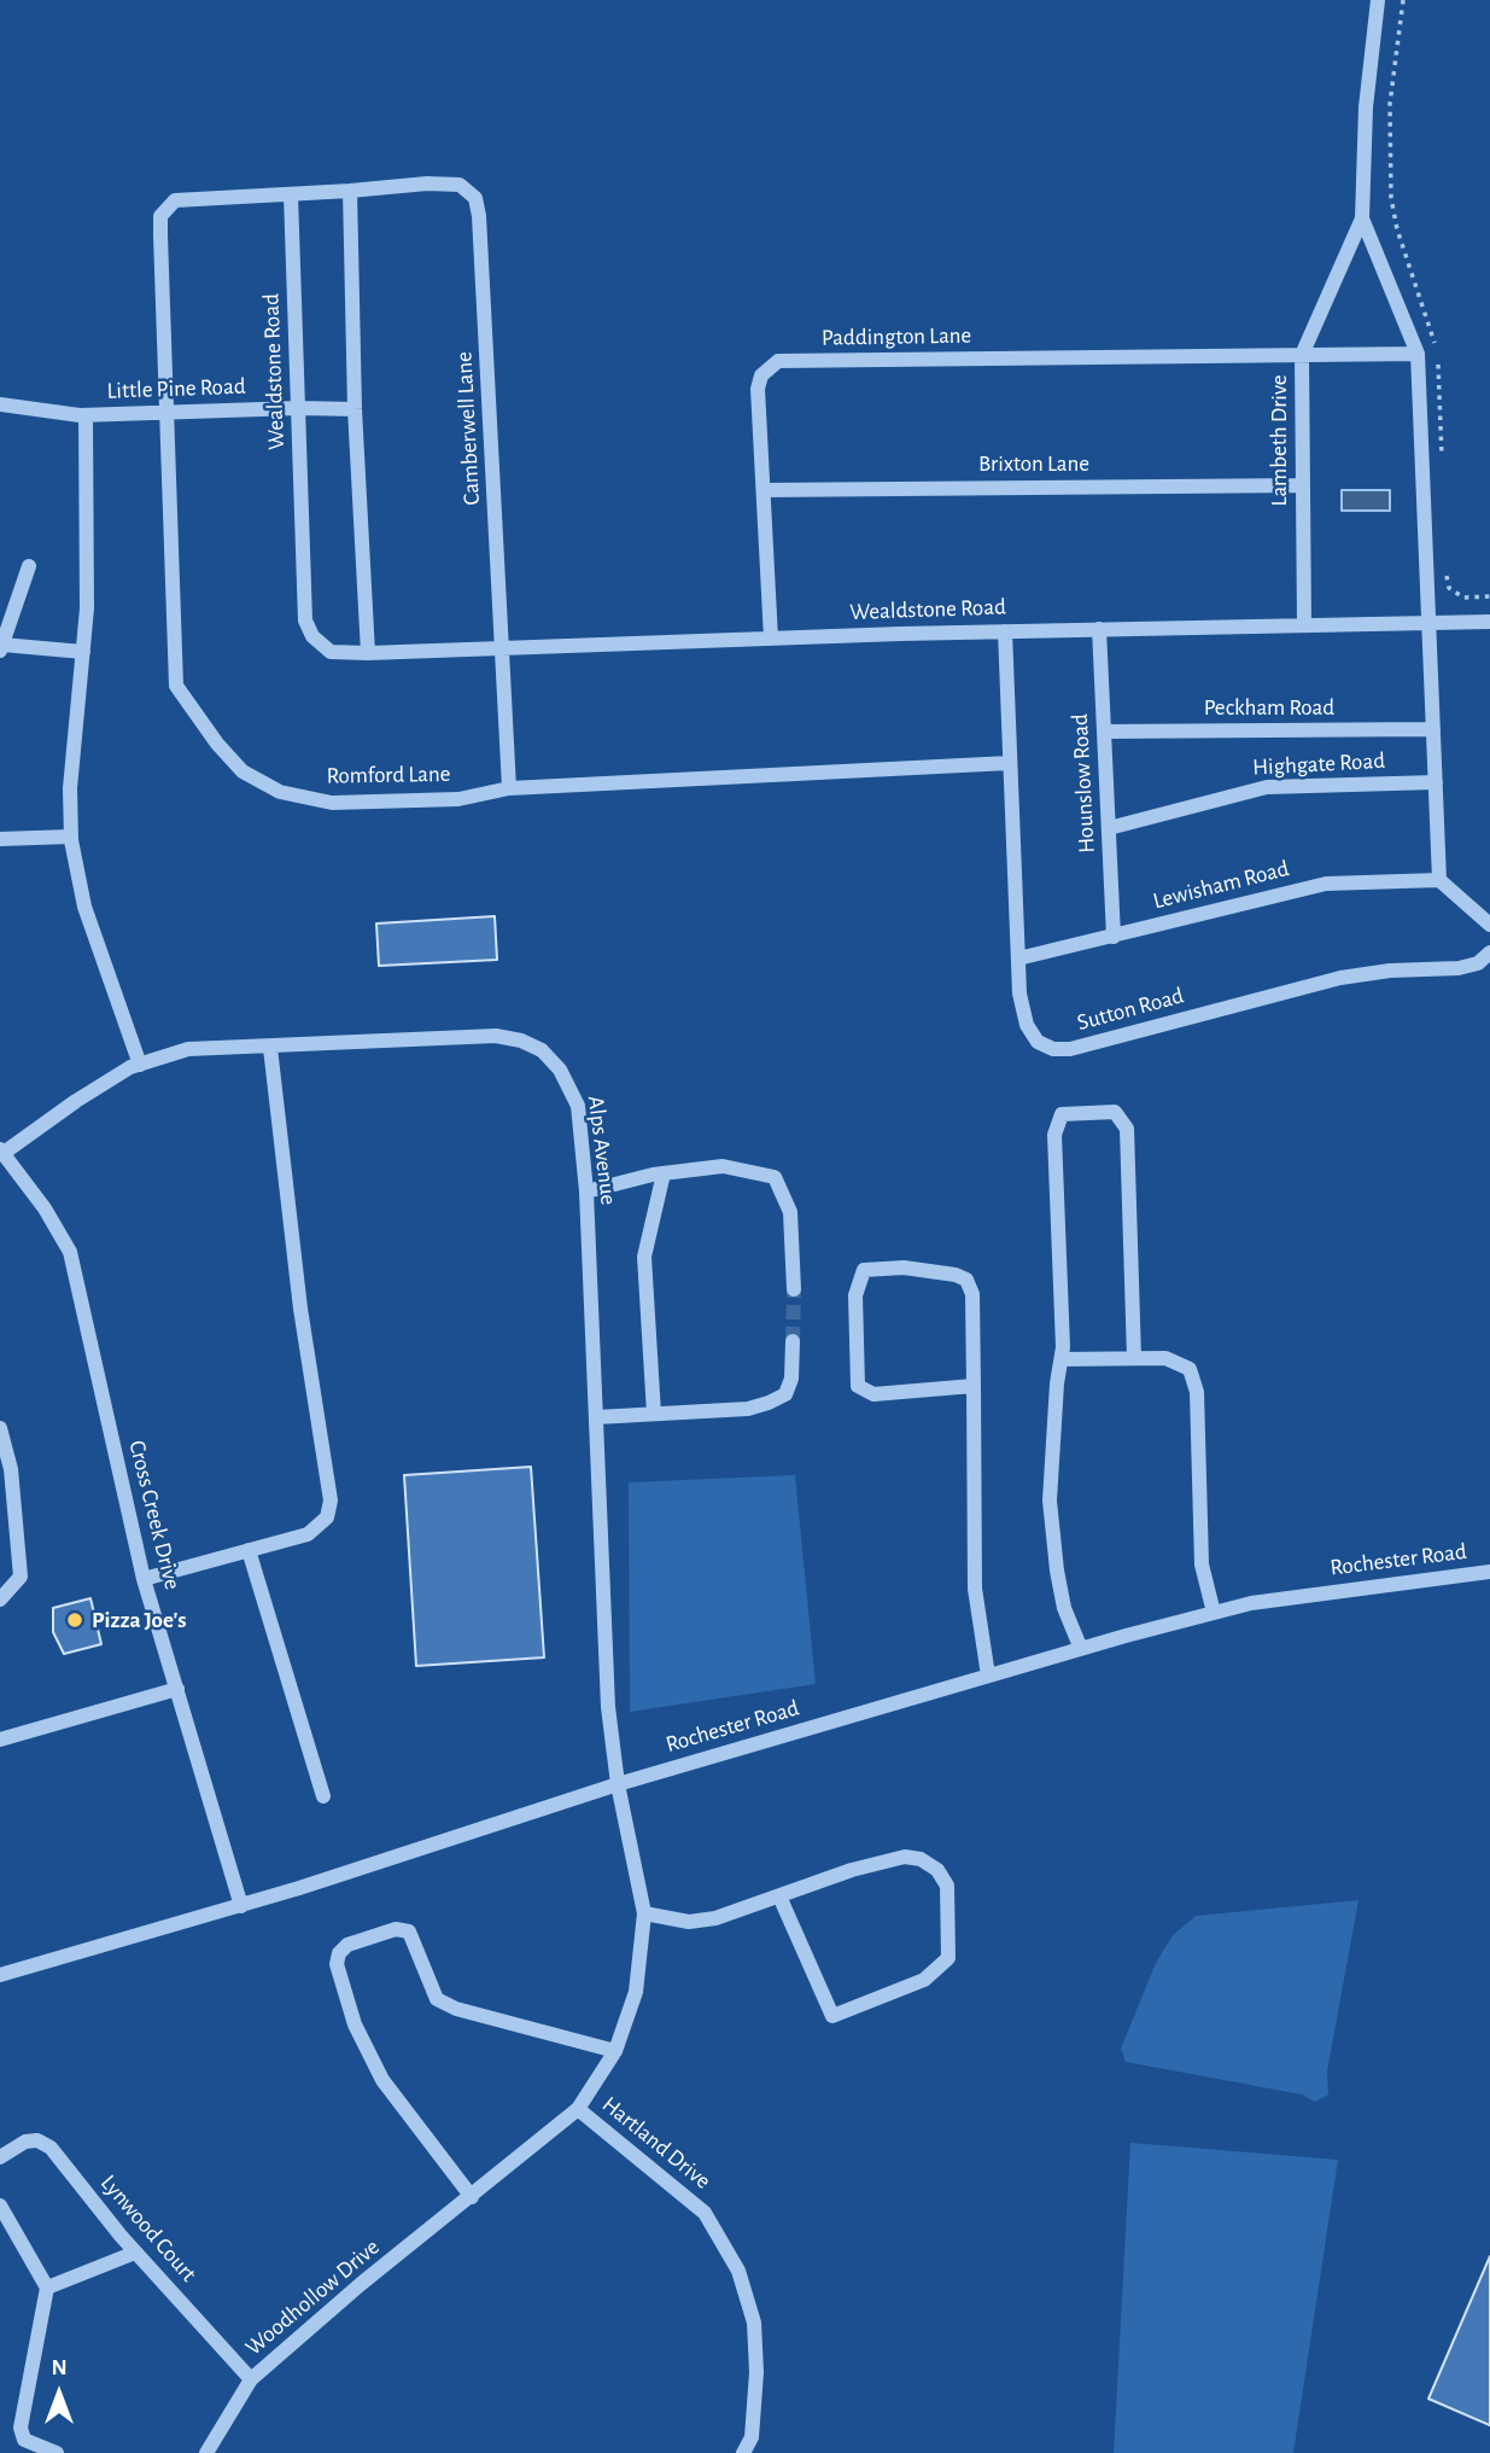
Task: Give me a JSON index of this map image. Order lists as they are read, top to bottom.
{
  "streets": {
    "street": [
      "Paddington Lane",
      "Wealdstone Road",
      "Little Pine Road",
      "Camberwell Lane",
      "Lambeth Drive",
      "Brixton Lane",
      "Peckham Road",
      "Highgate Road",
      "Romford Lane",
      "Hounslow Road",
      "Lewisham Road",
      "Sutton Road",
      "Alps Avenue",
      "Cross Creek Drive",
      "Rochester Road",
      "Hartland Drive",
      "Lynwood Court",
      "Woodhollow Drive"
    ]
  },
  "crossings": [
    ["Paddington Lane", "Wealdstone Road"],
    ["Paddington Lane", "Lambeth Drive"],
    ["Paddington Lane", "Brixton Lane"],
    ["Wealdstone Road", "Little Pine Road"],
    ["Wealdstone Road", "Camberwell Lane"],
    ["Wealdstone Road", "Lambeth Drive"],
    ["Wealdstone Road", "Romford Lane"],
    ["Wealdstone Road", "Hounslow Road"],
    ["Wealdstone Road", "Sutton Road"],
    ["Little Pine Road", "Romford Lane"],
    ["Camberwell Lane", "Romford Lane"],
    ["Lambeth Drive", "Brixton Lane"],
    ["Peckham Road", "Hounslow Road"],
    ["Highgate Road", "Hounslow Road"],
    ["Romford Lane", "Sutton Road"],
    ["Hounslow Road", "Lewisham Road"],
    ["Lewisham Road", "Sutton Road"],
    ["Alps Avenue", "Cross Creek Drive"],
    ["Alps Avenue", "Rochester Road"],
    ["Alps Avenue", "Woodhollow Drive"],
    ["Cross Creek Drive", "Rochester Road"],
    ["Rochester Road", "Woodhollow Drive"],
    ["Hartland Drive", "Woodhollow Drive"],
    ["Lynwood Court", "Woodhollow Drive"]
  ],
  "places": ["Pizza Joe's"],
  "north": "top"
}
